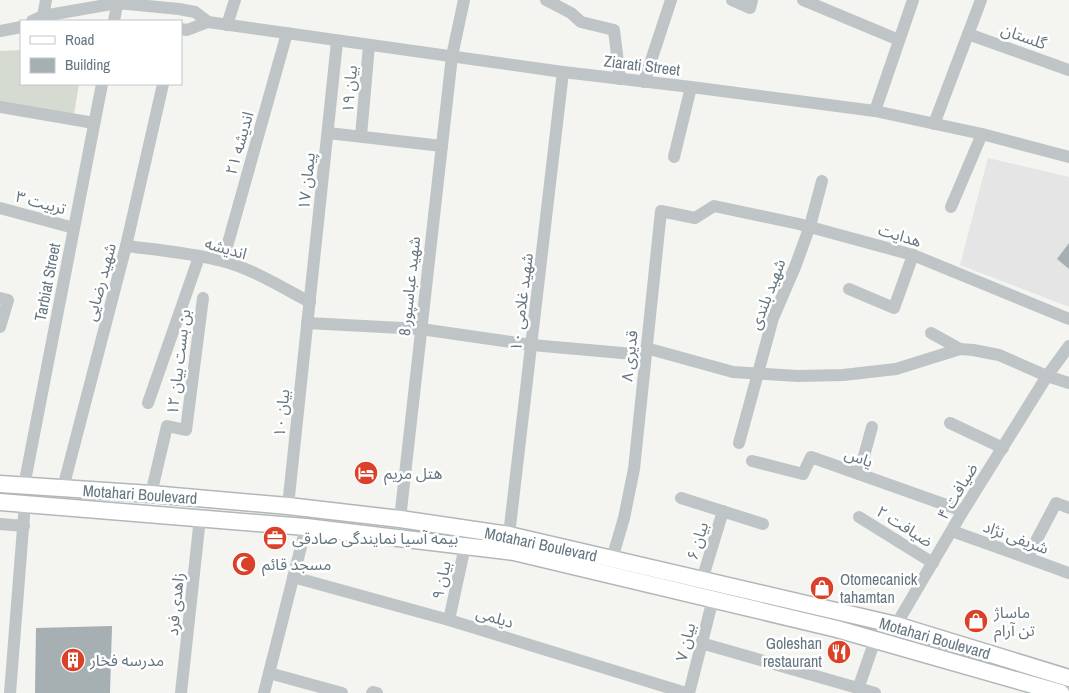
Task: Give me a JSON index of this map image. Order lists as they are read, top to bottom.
{
  "streets": {
    "main road": ["Motahari Boulevard"],
    "street": [
      "گلستان",
      "Ziarati Street",
      "بیان ۱۹",
      "اندیشه ۲۱",
      "پیمان ۱۷",
      "تربیت ۳",
      "هدایت",
      "اندیشه",
      "Tarbiat Street",
      "شهید رضایی",
      "شهید عباسپور 8",
      "شهید بلندی",
      "شهید غلامی ۱۰",
      "قدیری ۸",
      "بن بست بیان ۱۲",
      "بیان ۱۰",
      "یاس",
      "ضیافت ۴",
      "ضیافت ۲",
      "شریفی نژاد",
      "بیان ۶",
      "بیان ۹",
      "زاهدی فرد",
      "دیلمی",
      "بیان ۷"
    ]
  },
  "crossings": [
    ["Ziarati Street", "بیان ۱۹"],
    ["Ziarati Street", "اندیشه ۲۱"],
    ["Ziarati Street", "پیمان ۱۷"],
    ["Ziarati Street", "شهید عباسپور 8"],
    ["Ziarati Street", "شهید غلامی ۱۰"],
    ["اندیشه ۲۱", "اندیشه"],
    ["پیمان ۱۷", "اندیشه"],
    ["پیمان ۱۷", "بیان ۱۰"],
    ["تربیت ۳", "Tarbiat Street"],
    ["هدایت", "شهید بلندی"],
    ["هدایت", "قدیری ۸"],
    ["اندیشه", "شهید رضایی"],
    ["Tarbiat Street", "Motahari Boulevard"],
    ["شهید رضایی", "Motahari Boulevard"],
    ["شهید عباسپور 8", "Motahari Boulevard"],
    ["شهید غلامی ۱۰", "Motahari Boulevard"],
    ["قدیری ۸", "Motahari Boulevard"],
    ["بن بست بیان ۱۲", "Motahari Boulevard"],
    ["بیان ۱۰", "Motahari Boulevard"],
    ["یاس", "ضیافت ۴"],
    ["ضیافت ۴", "Motahari Boulevard"],
    ["ضیافت ۴", "ضیافت ۲"],
    ["ضیافت ۴", "شریفی نژاد"],
    ["Motahari Boulevard", "بیان ۶"],
    ["Motahari Boulevard", "بیان ۹"],
    ["Motahari Boulevard", "زاهدی فرد"],
    ["Motahari Boulevard", "بیان ۷"],
    ["بیان ۹", "دیلمی"],
    ["دیلمی", "بیان ۷"]
  ],
  "places": {
    "hotel": ["هتل مریم"],
    "office": ["بیمه آسیا نمایندگی صادقی"],
    "mosque": ["مسجد قائم"],
    "shop": ["Otomecanick tahamtan", "ماساژ تن آرام"],
    "restaurant": ["Goleshan restaurant"],
    "building": ["مدرسه فخار"]
  },
  "legend": ["Road", "Building"]
}
